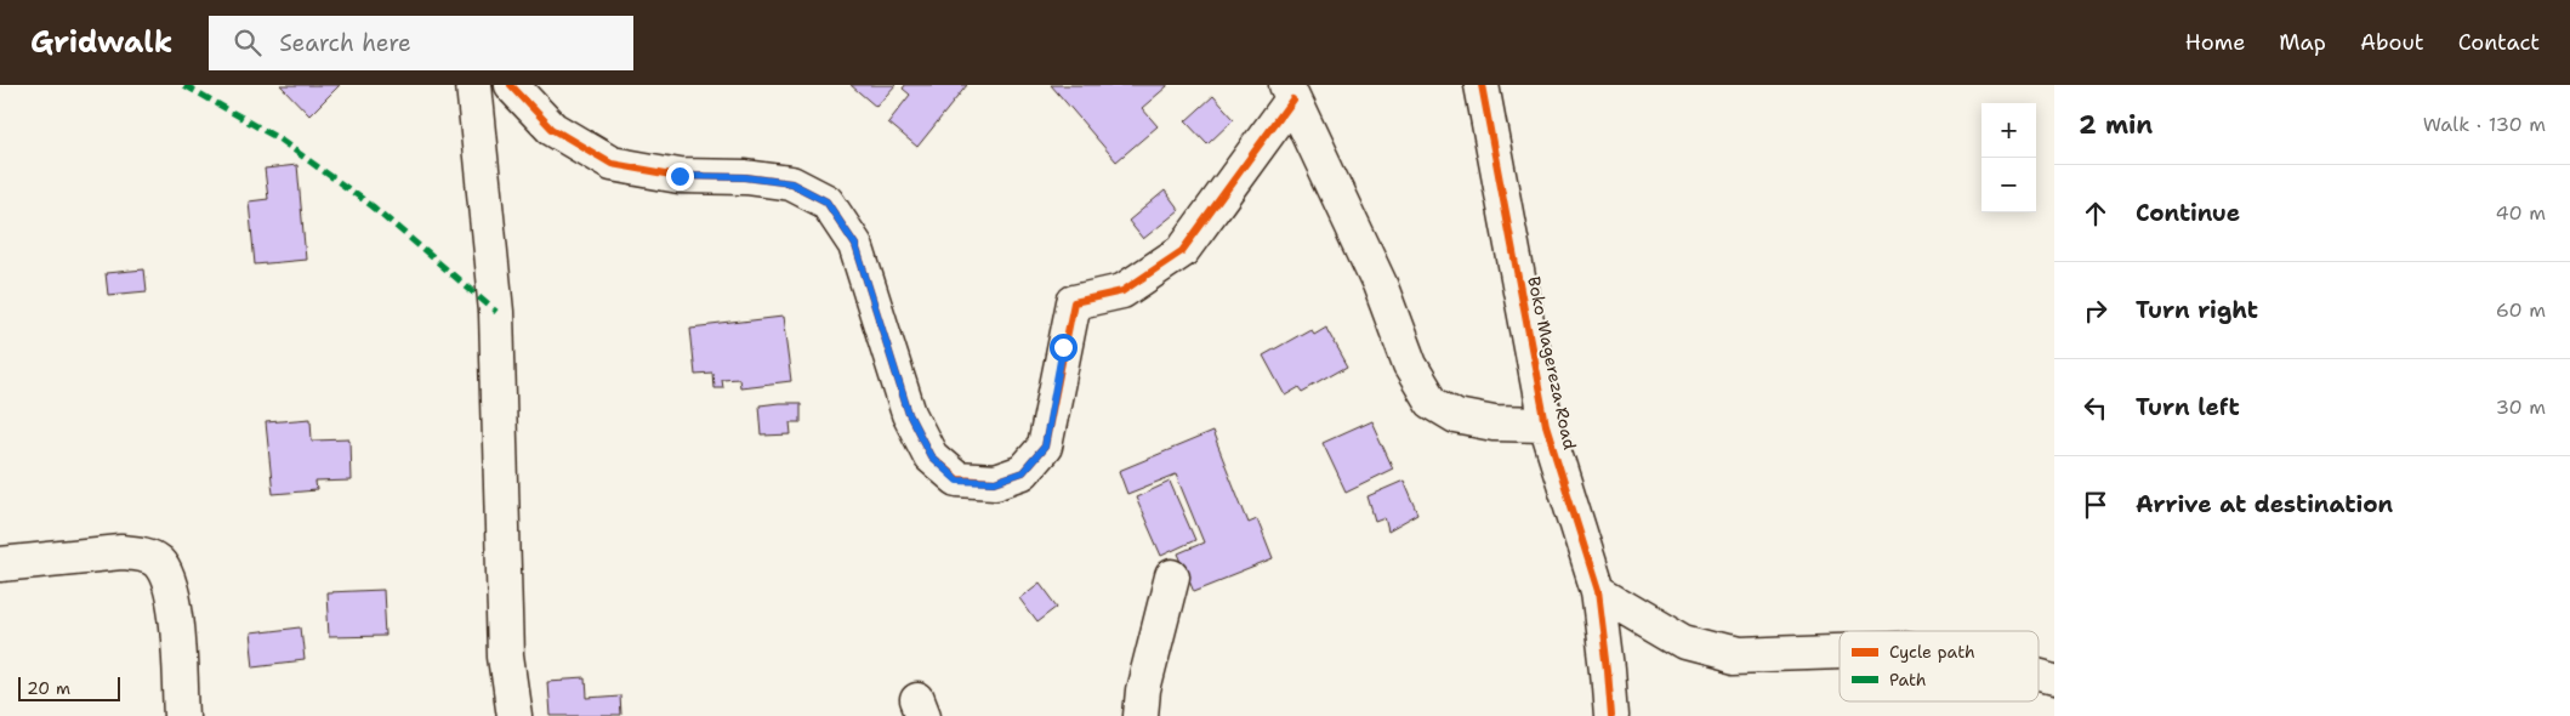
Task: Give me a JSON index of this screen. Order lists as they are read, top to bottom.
{
  "streets": {
    "street": ["Boko Magereza Road"]
  },
  "legend": ["Cycle path", "Path"],
  "scale_bar": "20 m",
  "page": {
    "header": "Gridwalk",
    "search": "Search here",
    "nav": [
      "Home",
      "Map",
      "About",
      "Contact"
    ],
    "heading": ["2 min", "Walk · 130 m"],
    "map_buttons": ["+", "−"],
    "list": [
      ["Continue", "40 m"],
      ["Turn right", "60 m"],
      ["Turn left", "30 m"],
      "Arrive at destination"
    ],
    "scale": "20 m"
  }
}
